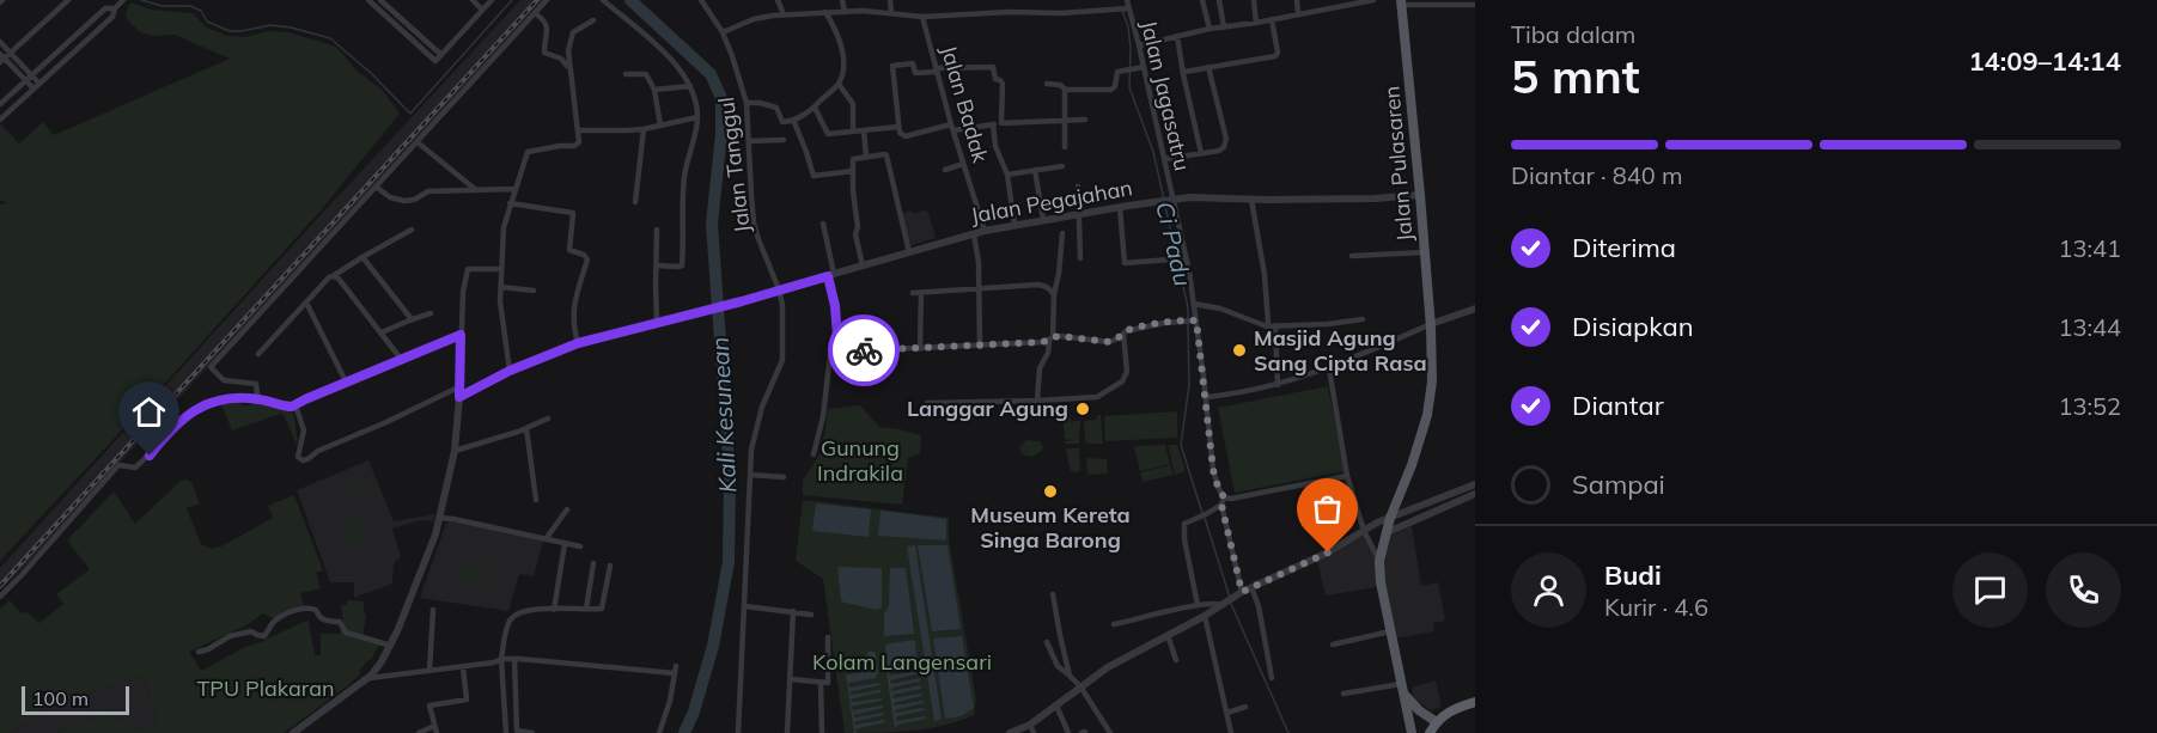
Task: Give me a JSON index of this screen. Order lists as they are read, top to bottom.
{
  "streets": {
    "main road": ["Jalan Pulasaren"],
    "street": [
      "Jalan Jagasatru",
      "Jalan Badak",
      "Jalan Tanggul",
      "Jalan Pegajahan"
    ]
  },
  "crossings": [
    ["Jalan Jagasatru", "Jalan Pegajahan"],
    ["Jalan Badak", "Jalan Pegajahan"],
    ["Jalan Pulasaren", "Jalan Pegajahan"],
    ["Jalan Tanggul", "Jalan Pegajahan"]
  ],
  "water": ["Ci Padu", "Kali Kesunean"],
  "parks": ["Gunung Indrakila", "Kolam Langensari", "TPU Plakaran"],
  "places": ["Masjid Agung Sang Cipta Rasa", "Langgar Agung", "Museum Kereta Singa Barong"],
  "scale_bar": "100 m",
  "page": {
    "heading": ["5 mnt", "Tiba dalam", "14:09–14:14"],
    "panel": ["Budi", "Kurir · 4.6"],
    "bar": "Diantar · 840 m",
    "list": [
      ["Diterima", "13:41"],
      ["Disiapkan", "13:44"],
      ["Diantar", "13:52"],
      "Sampai"
    ],
    "scale": "100 m"
  }
}
